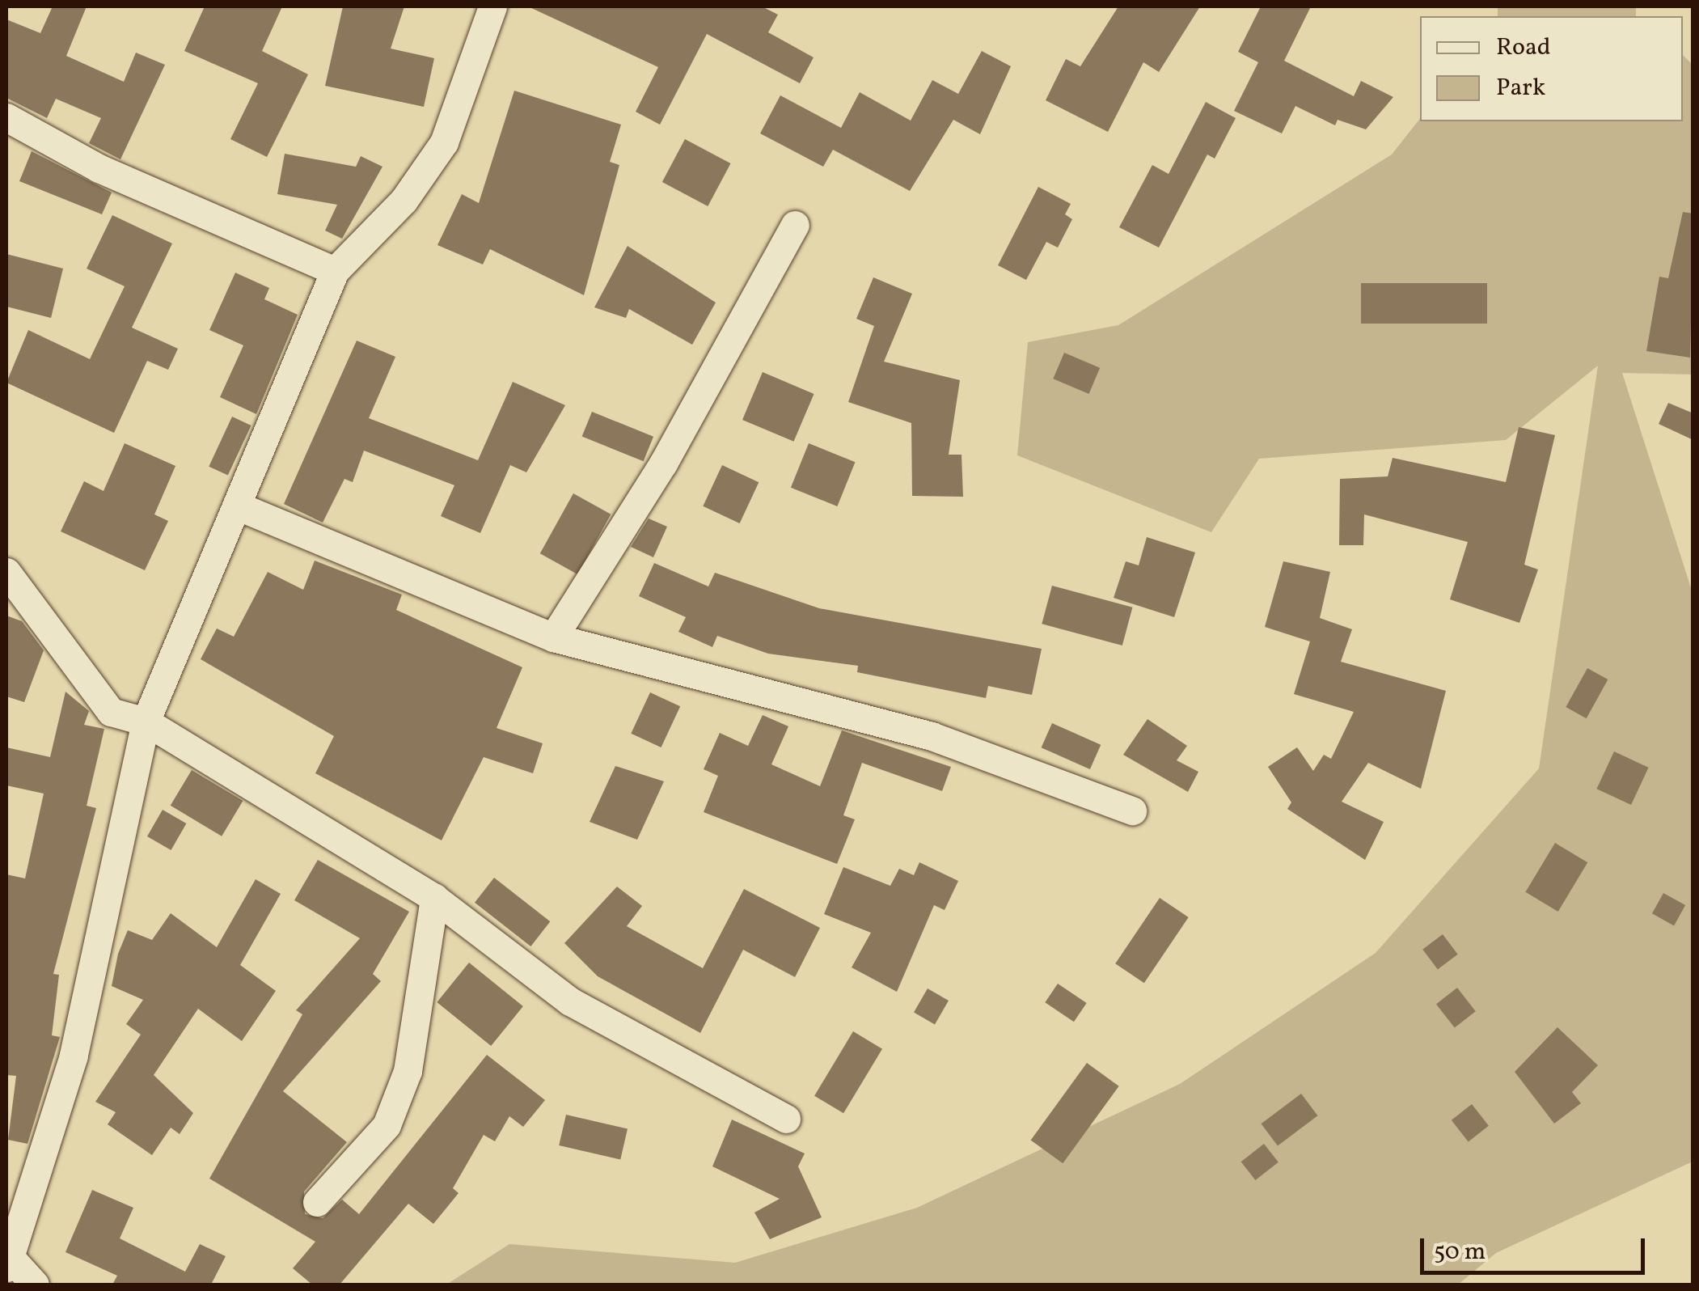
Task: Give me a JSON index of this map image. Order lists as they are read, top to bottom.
{
  "legend": ["Road", "Park"],
  "scale_bar": "50 m"
}
